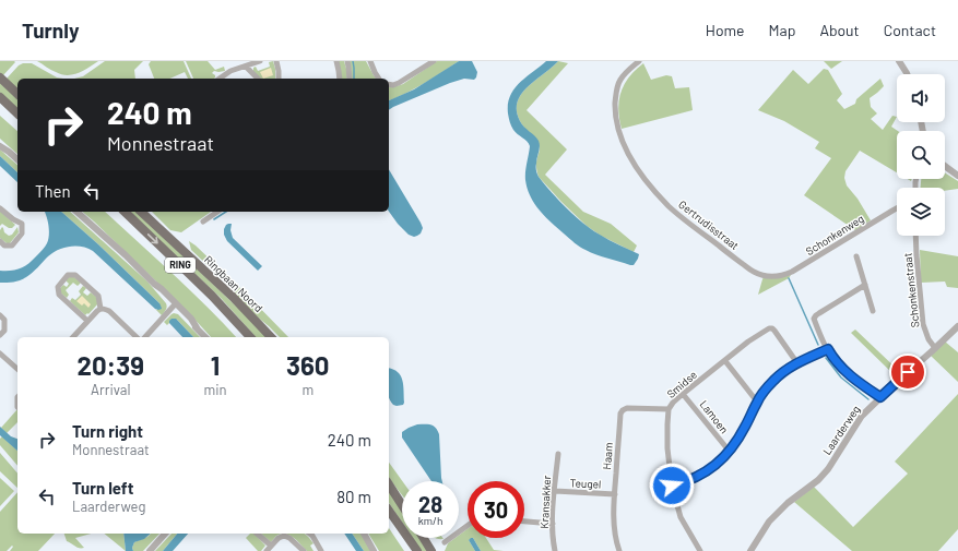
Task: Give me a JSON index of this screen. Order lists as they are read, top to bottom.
{
  "streets": {
    "main road": ["RING", "Ringbaan Noord"],
    "street": [
      "Gertrudisstraat",
      "Schonkenweg",
      "Schonkenstraat",
      "Smidse",
      "Lamoen",
      "Laarderweg",
      "Haam",
      "Teugel",
      "Kransakker"
    ]
  },
  "crossings": [
    ["Gertrudisstraat", "Schonkenweg"],
    ["Schonkenstraat", "Laarderweg"],
    ["Smidse", "Lamoen"],
    ["Smidse", "Haam"],
    ["Haam", "Teugel"],
    ["Teugel", "Kransakker"]
  ],
  "page": {
    "header": "Turnly",
    "nav": [
      "Home",
      "Map",
      "About",
      "Contact"
    ],
    "turn": ["240 m", "Monnestraat"],
    "then": "Then",
    "eta": [
      "20:39",
      "Arrival",
      "1",
      "min",
      "360",
      "m"
    ],
    "list": [
      {
        "name": "Turn right",
        "note": "Monnestraat",
        "value": "240 m"
      },
      {
        "name": "Turn left",
        "note": "Laarderweg",
        "value": "80 m"
      }
    ],
    "speed": "28 km/h",
    "limit": "30"
  }
}
